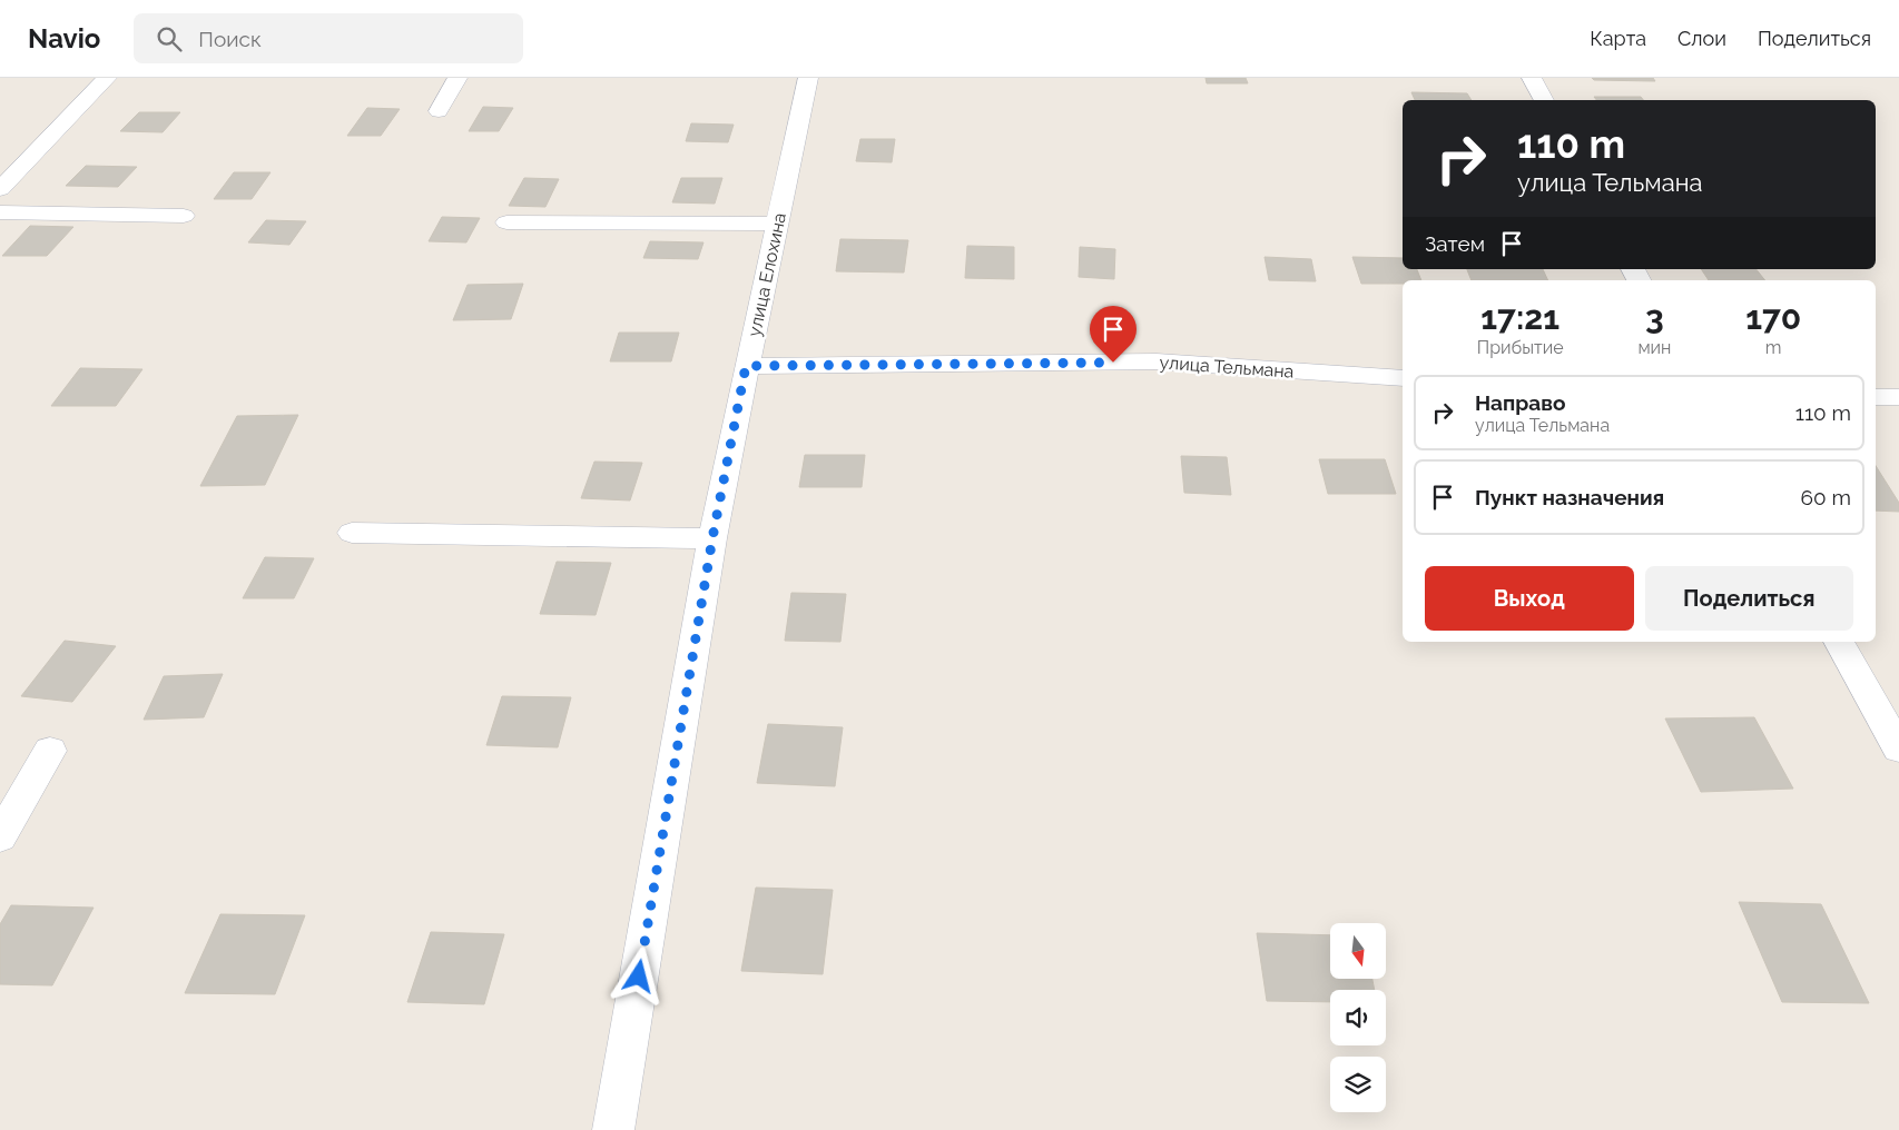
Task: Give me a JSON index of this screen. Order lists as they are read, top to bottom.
{
  "streets": {
    "street": ["улица Елохина", "улица Тельмана"]
  },
  "crossings": [
    ["улица Елохина", "улица Тельмана"]
  ],
  "north": "bottom",
  "page": {
    "header": "Navio",
    "search": "Поиск",
    "nav": ["Карта", "Слои", "Поделиться"],
    "turn": ["110 m", "улица Тельмана"],
    "then": "Затем",
    "eta": [
      "17:21",
      "Прибытие",
      "3",
      "мин",
      "170",
      "m"
    ],
    "list": [
      {
        "name": "Направо",
        "note": "улица Тельмана",
        "value": "110 m"
      },
      {
        "name": "Пункт назначения",
        "value": "60 m"
      }
    ],
    "buttons": ["Выход", "Поделиться"]
  }
}
